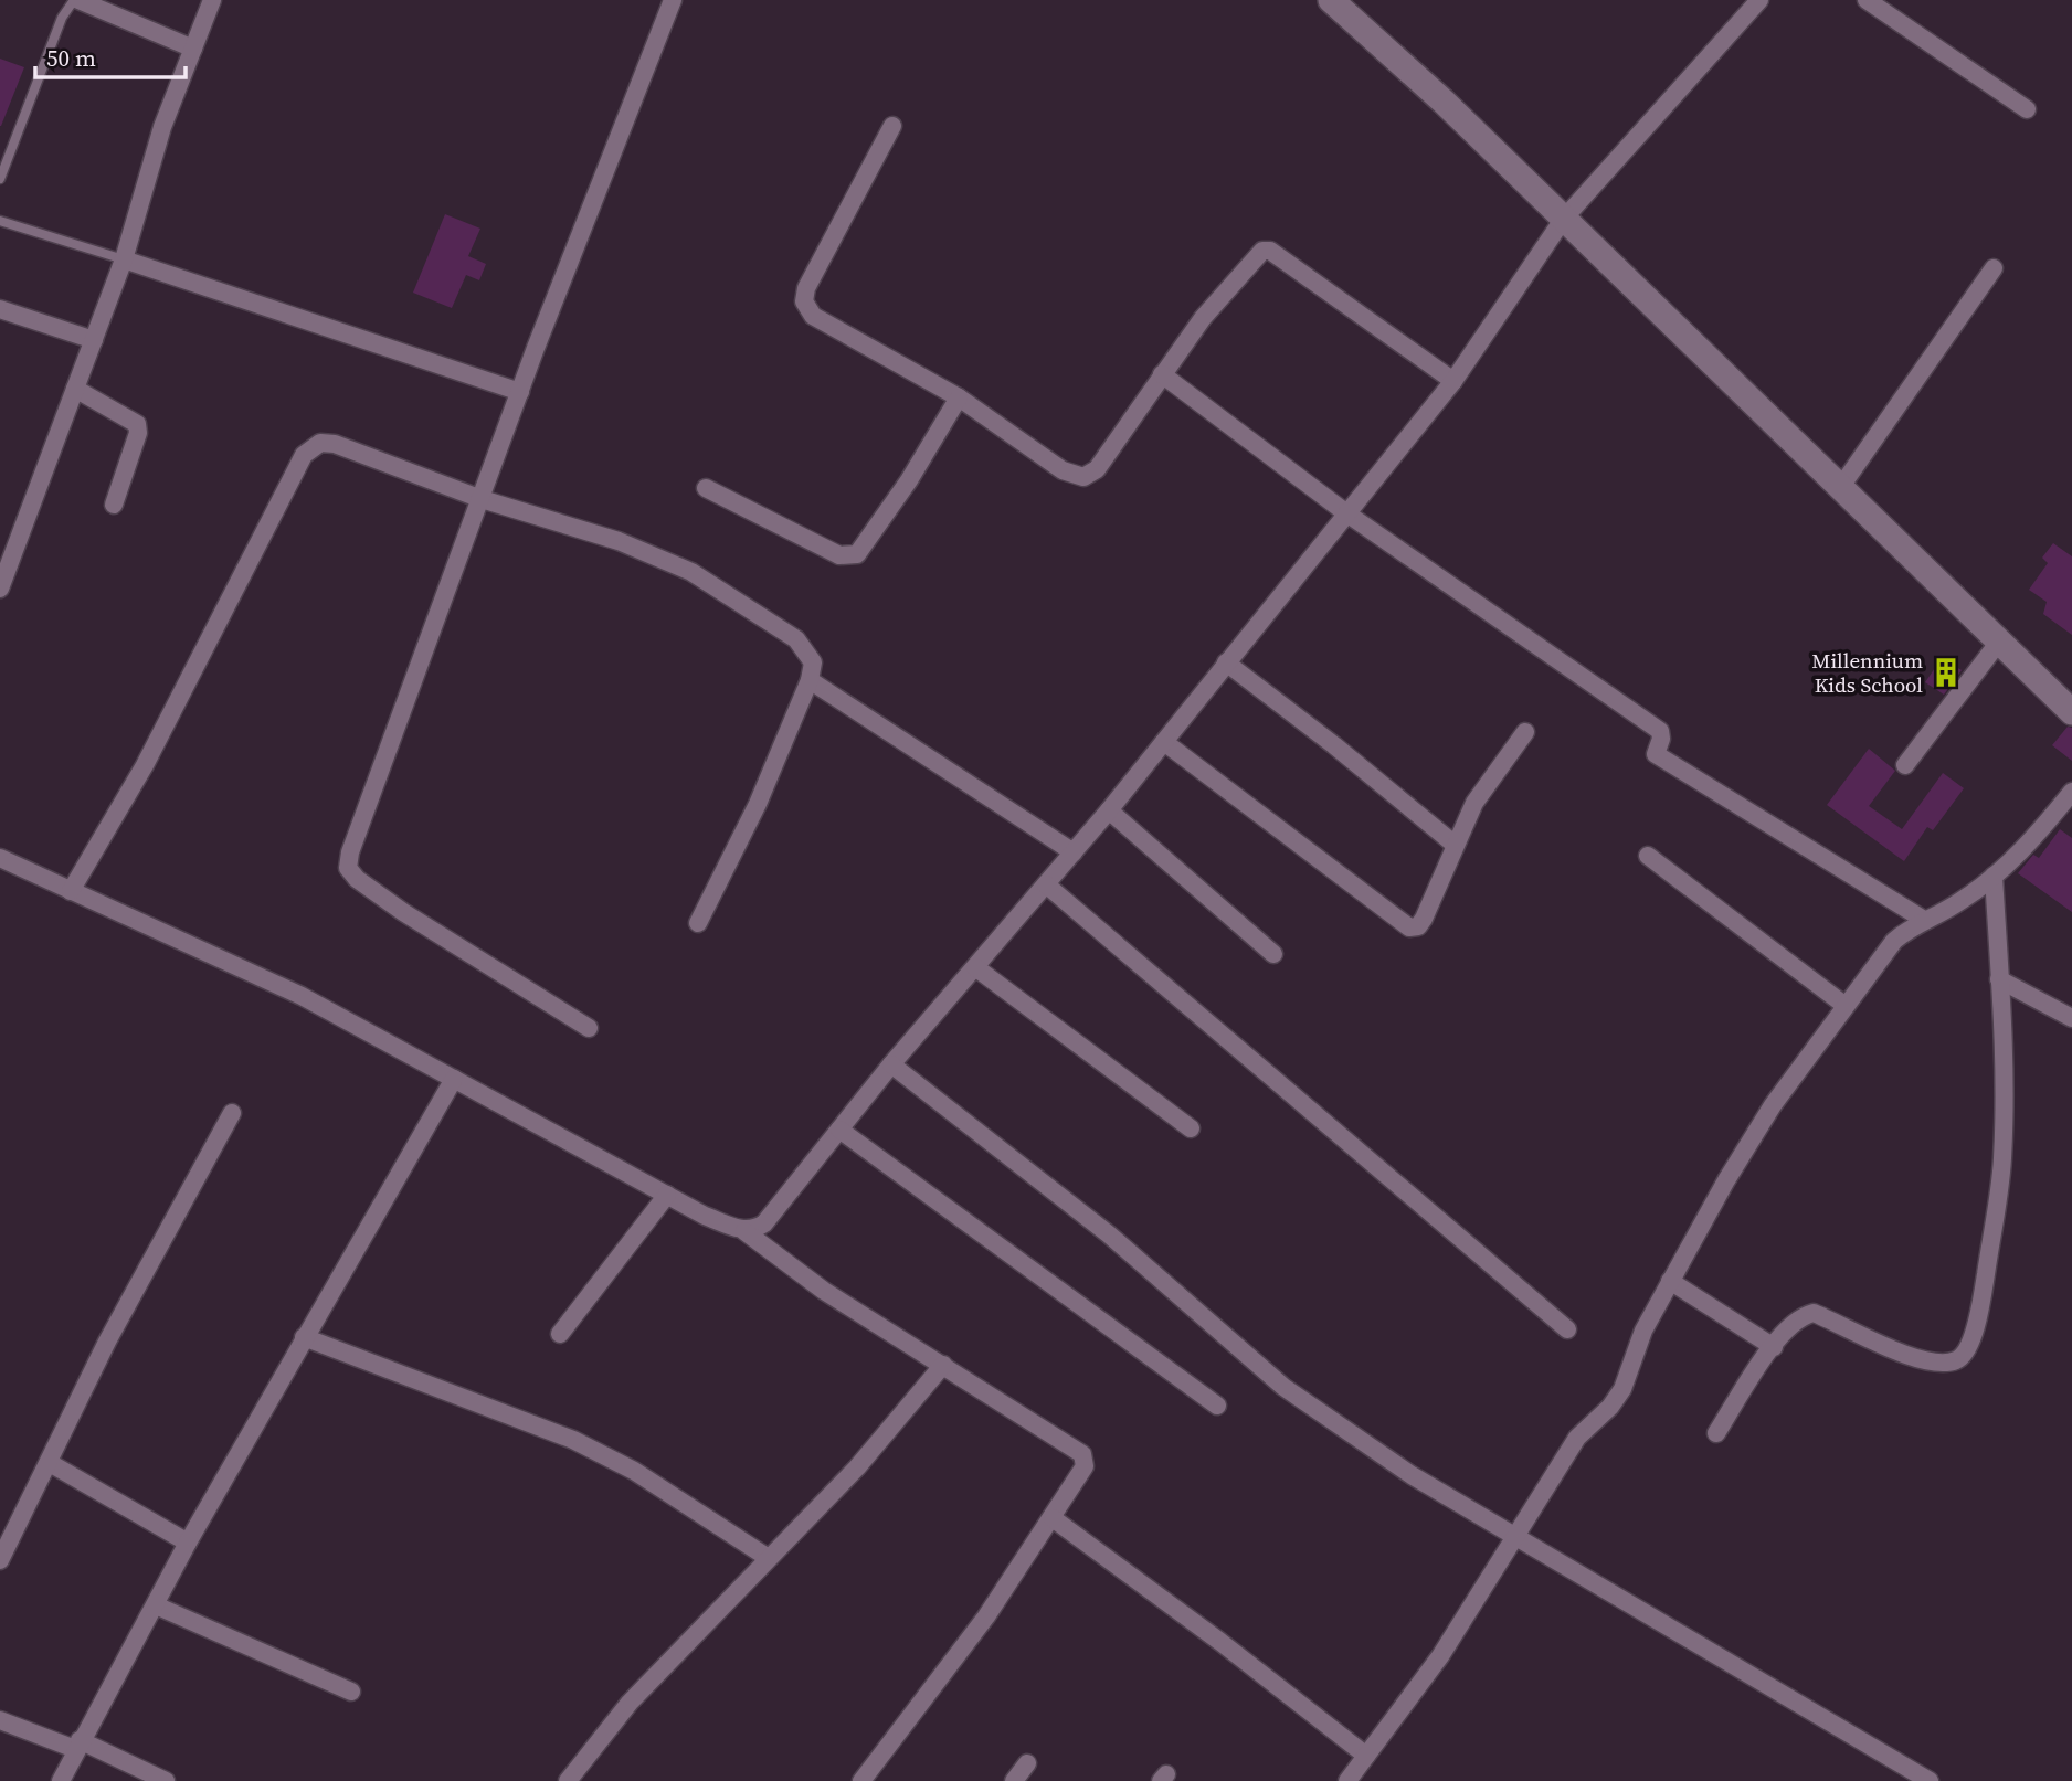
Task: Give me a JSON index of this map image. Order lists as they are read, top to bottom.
{
  "places": {
    "building": ["Millennium Kids School"]
  },
  "scale_bar": "50 m"
}
